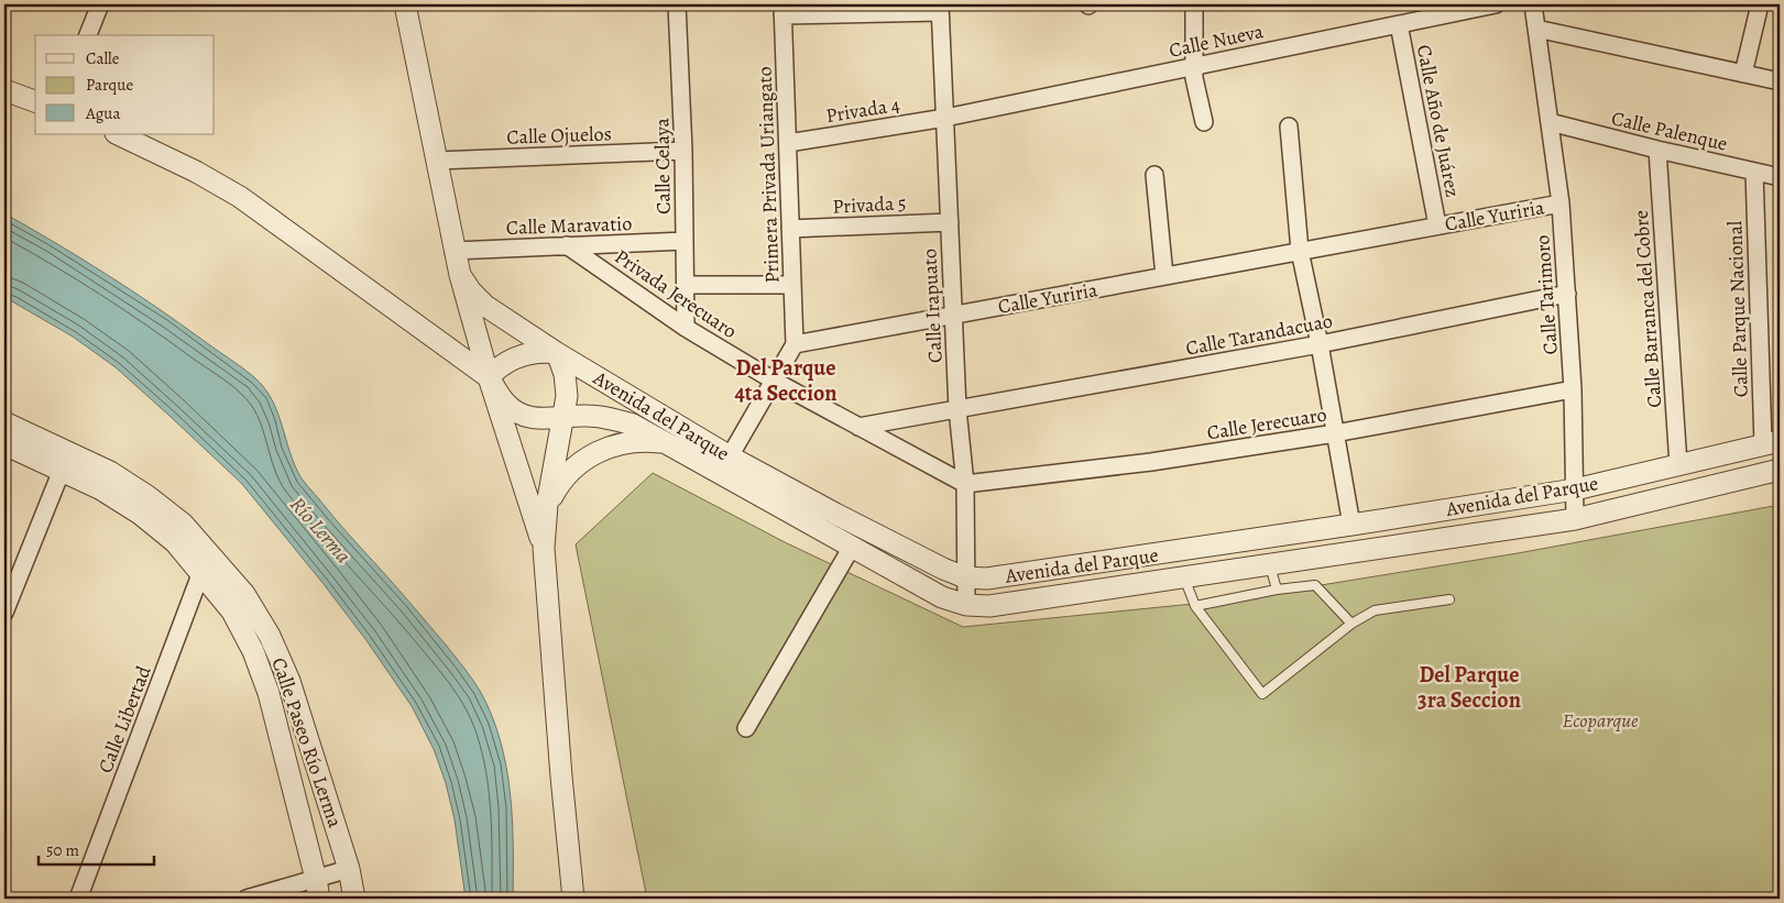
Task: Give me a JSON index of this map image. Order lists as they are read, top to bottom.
{
  "streets": {
    "street": [
      "Calle Nueva",
      "Privada 4",
      "Calle Año de Juárez",
      "Calle Palenque",
      "Calle Ojuelos",
      "Calle Celaya",
      "Primera Privada Uriangato",
      "Privada 5",
      "Calle Yuriria",
      "Calle Maravatio",
      "Privada Jerecuaro",
      "Calle Tarimoro",
      "Calle Irapuato",
      "Calle Barranca del Cobre",
      "Calle Parque Nacional",
      "Calle Tarandacuao",
      "Avenida del Parque",
      "Calle Jerecuaro",
      "Calle Libertad",
      "Calle Paseo Río Lerma"
    ]
  },
  "crossings": [
    ["Calle Nueva", "Privada 4"],
    ["Calle Nueva", "Calle Año de Juárez"],
    ["Calle Nueva", "Calle Irapuato"],
    ["Privada 4", "Primera Privada Uriangato"],
    ["Privada 4", "Calle Irapuato"],
    ["Calle Año de Juárez", "Calle Yuriria"],
    ["Calle Palenque", "Calle Tarimoro"],
    ["Calle Palenque", "Calle Barranca del Cobre"],
    ["Calle Palenque", "Calle Parque Nacional"],
    ["Calle Ojuelos", "Calle Celaya"],
    ["Calle Celaya", "Calle Maravatio"],
    ["Calle Celaya", "Privada Jerecuaro"],
    ["Primera Privada Uriangato", "Privada 5"],
    ["Primera Privada Uriangato", "Calle Yuriria"],
    ["Privada 5", "Calle Irapuato"],
    ["Calle Yuriria", "Calle Tarimoro"],
    ["Calle Yuriria", "Calle Irapuato"],
    ["Calle Maravatio", "Privada Jerecuaro"],
    ["Privada Jerecuaro", "Calle Irapuato"],
    ["Privada Jerecuaro", "Calle Tarandacuao"],
    ["Privada Jerecuaro", "Calle Jerecuaro"],
    ["Calle Tarimoro", "Calle Tarandacuao"],
    ["Calle Tarimoro", "Avenida del Parque"],
    ["Calle Tarimoro", "Calle Jerecuaro"],
    ["Calle Irapuato", "Calle Tarandacuao"],
    ["Calle Irapuato", "Avenida del Parque"],
    ["Calle Irapuato", "Calle Jerecuaro"],
    ["Calle Barranca del Cobre", "Avenida del Parque"],
    ["Calle Parque Nacional", "Avenida del Parque"],
    ["Calle Libertad", "Calle Paseo Río Lerma"]
  ],
  "districts": ["Del Parque 4ta Seccion", "Del Parque 3ra Seccion"],
  "water": ["Río Lerma"],
  "parks": ["Ecoparque"],
  "legend": ["Calle", "Parque", "Agua"],
  "scale_bar": "50 m"
}
